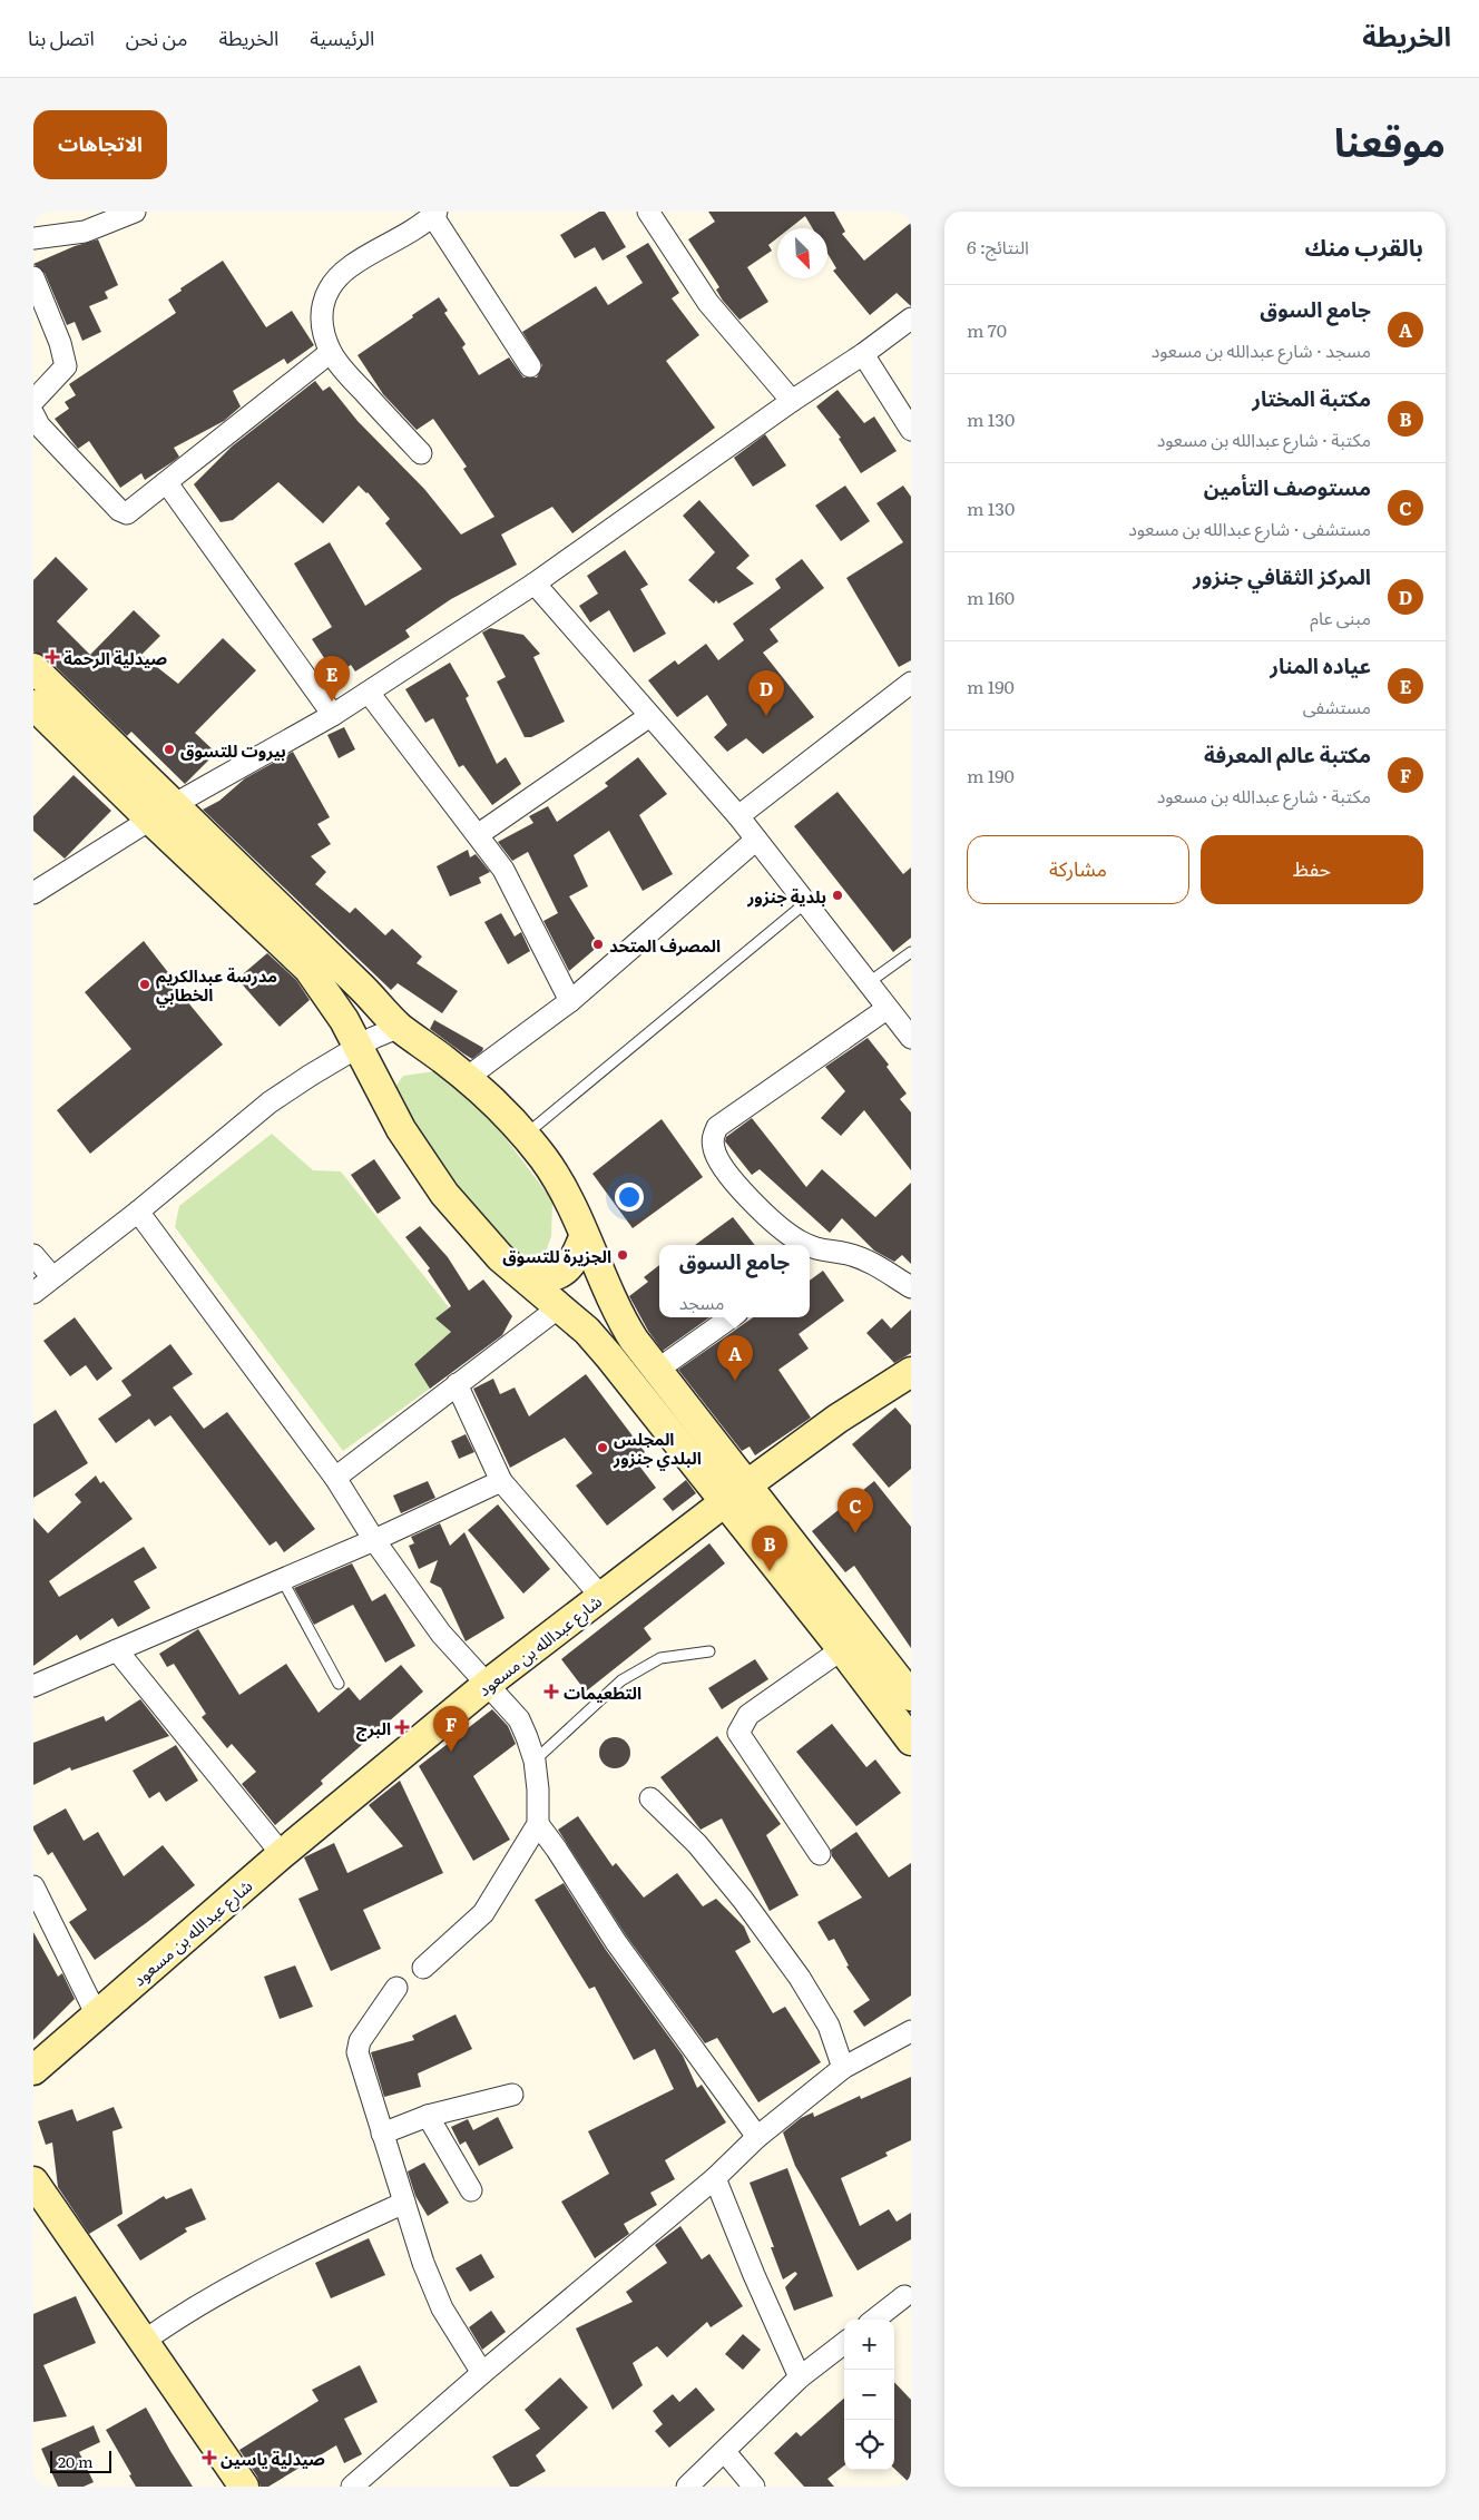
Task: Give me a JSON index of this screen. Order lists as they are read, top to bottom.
{
  "streets": {
    "main road": ["شارع عبدالله بن مسعود"]
  },
  "places": {
    "health": [
      "صيدلية الرحمة",
      "التطعيمات",
      "البرج",
      "صيدلية ياسين"
    ],
    "other": [
      "بيروت للتسوق",
      "بلدية جنزور",
      "المصرف المتحد",
      "مدرسة عبدالكريم الخطابي",
      "الجزيرة للتسوق",
      "المجلس البلدي جنزور"
    ]
  },
  "scale_bar": "20 m",
  "north": "bottom right",
  "page": {
    "header": "الخريطة",
    "nav": [
      "الرئيسية",
      "الخريطة",
      "من نحن",
      "اتصل بنا"
    ],
    "title": "موقعنا",
    "buttons": [
      "الاتجاهات",
      ["حفظ", "مشاركة"]
    ],
    "heading": ["بالقرب منك", "النتائج: 6"],
    "list": [
      {
        "mark": "A",
        "name": "جامع السوق",
        "note": "مسجد · شارع عبدالله بن مسعود",
        "value": "70 m"
      },
      {
        "mark": "B",
        "name": "مكتبة المختار",
        "note": "مكتبة · شارع عبدالله بن مسعود",
        "value": "130 m"
      },
      {
        "mark": "C",
        "name": "مستوصف التأمين",
        "note": "مستشفى · شارع عبدالله بن مسعود",
        "value": "130 m"
      },
      {
        "mark": "D",
        "name": "المركز الثقافي جنزور",
        "note": "مبنى عام",
        "value": "160 m"
      },
      {
        "mark": "E",
        "name": "عياده المنار",
        "note": "مستشفى",
        "value": "190 m"
      },
      {
        "mark": "F",
        "name": "مكتبة عالم المعرفة",
        "note": "مكتبة · شارع عبدالله بن مسعود",
        "value": "190 m"
      }
    ],
    "pins": [
      "E",
      "D",
      "A",
      "C",
      "B",
      "F"
    ],
    "popup": ["جامع السوق", "مسجد"],
    "map_buttons": ["+", "−"],
    "scale": "20 m"
  }
}
